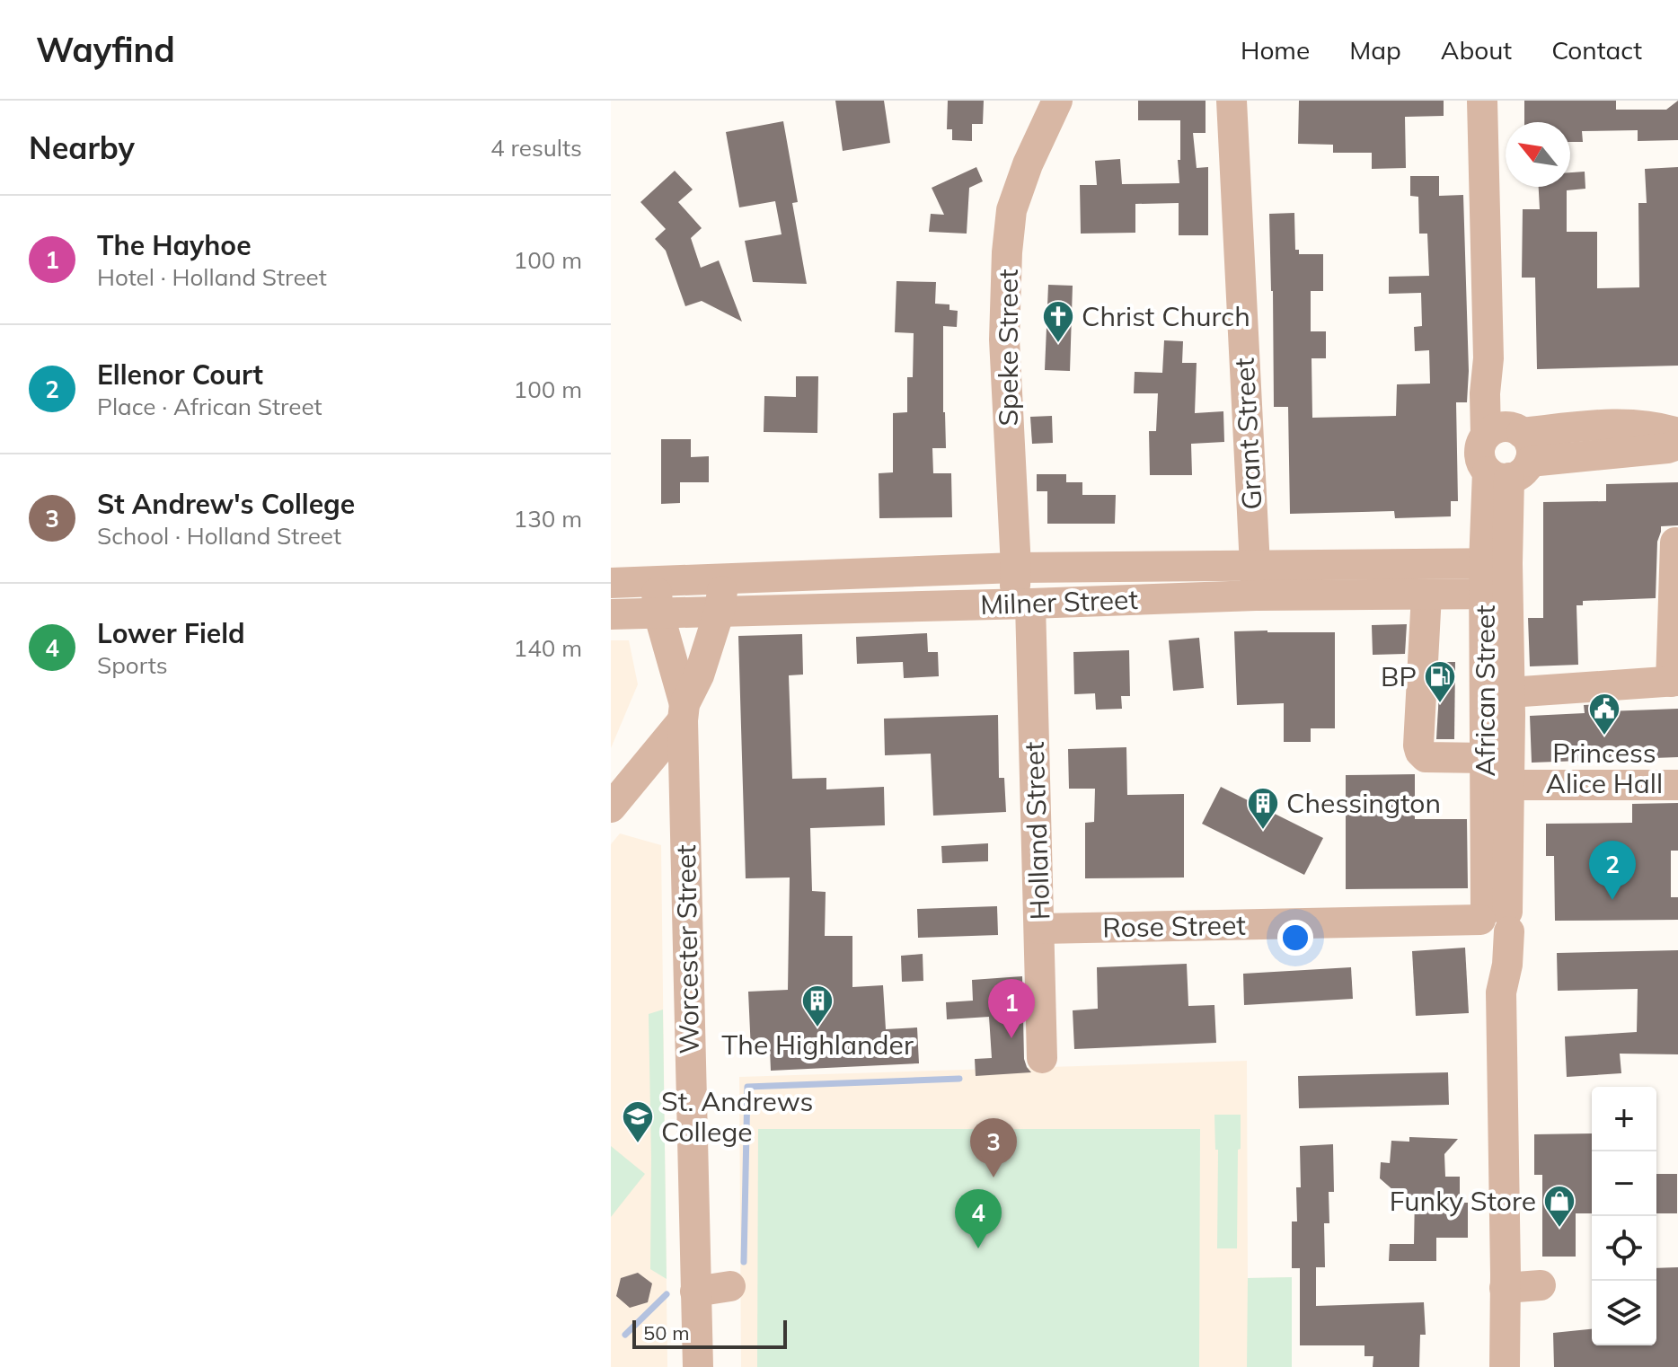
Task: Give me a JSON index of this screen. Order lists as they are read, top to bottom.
{
  "streets": {
    "street": [
      "Speke Street",
      "Grant Street",
      "Milner Street",
      "African Street",
      "Holland Street",
      "Rose Street",
      "Worcester Street"
    ]
  },
  "crossings": [
    ["Speke Street", "Milner Street"],
    ["Speke Street", "Holland Street"],
    ["Grant Street", "Milner Street"],
    ["Milner Street", "African Street"],
    ["Milner Street", "Holland Street"],
    ["Milner Street", "Worcester Street"],
    ["African Street", "Rose Street"],
    ["Holland Street", "Rose Street"]
  ],
  "places": {
    "church": ["Christ Church"],
    "fuel station": ["BP"],
    "public building": ["Princess Alice Hall"],
    "building": ["Chessington", "The Highlander"],
    "school or university": ["St. Andrews College"],
    "shop": ["Funky Store"]
  },
  "scale_bar": "50 m",
  "north": "top left",
  "page": {
    "header": "Wayfind",
    "nav": [
      "Home",
      "Map",
      "About",
      "Contact"
    ],
    "heading": ["Nearby", "4 results"],
    "list": [
      {
        "mark": "1",
        "name": "The Hayhoe",
        "note": "Hotel · Holland Street",
        "value": "100 m"
      },
      {
        "mark": "2",
        "name": "Ellenor Court",
        "note": "Place · African Street",
        "value": "100 m"
      },
      {
        "mark": "3",
        "name": "St Andrew's College",
        "note": "School · Holland Street",
        "value": "130 m"
      },
      {
        "mark": "4",
        "name": "Lower Field",
        "note": "Sports",
        "value": "140 m"
      }
    ],
    "pins": [
      "2",
      "1",
      "3",
      "4"
    ],
    "map_buttons": ["+", "−"],
    "scale": "50 m"
  }
}
